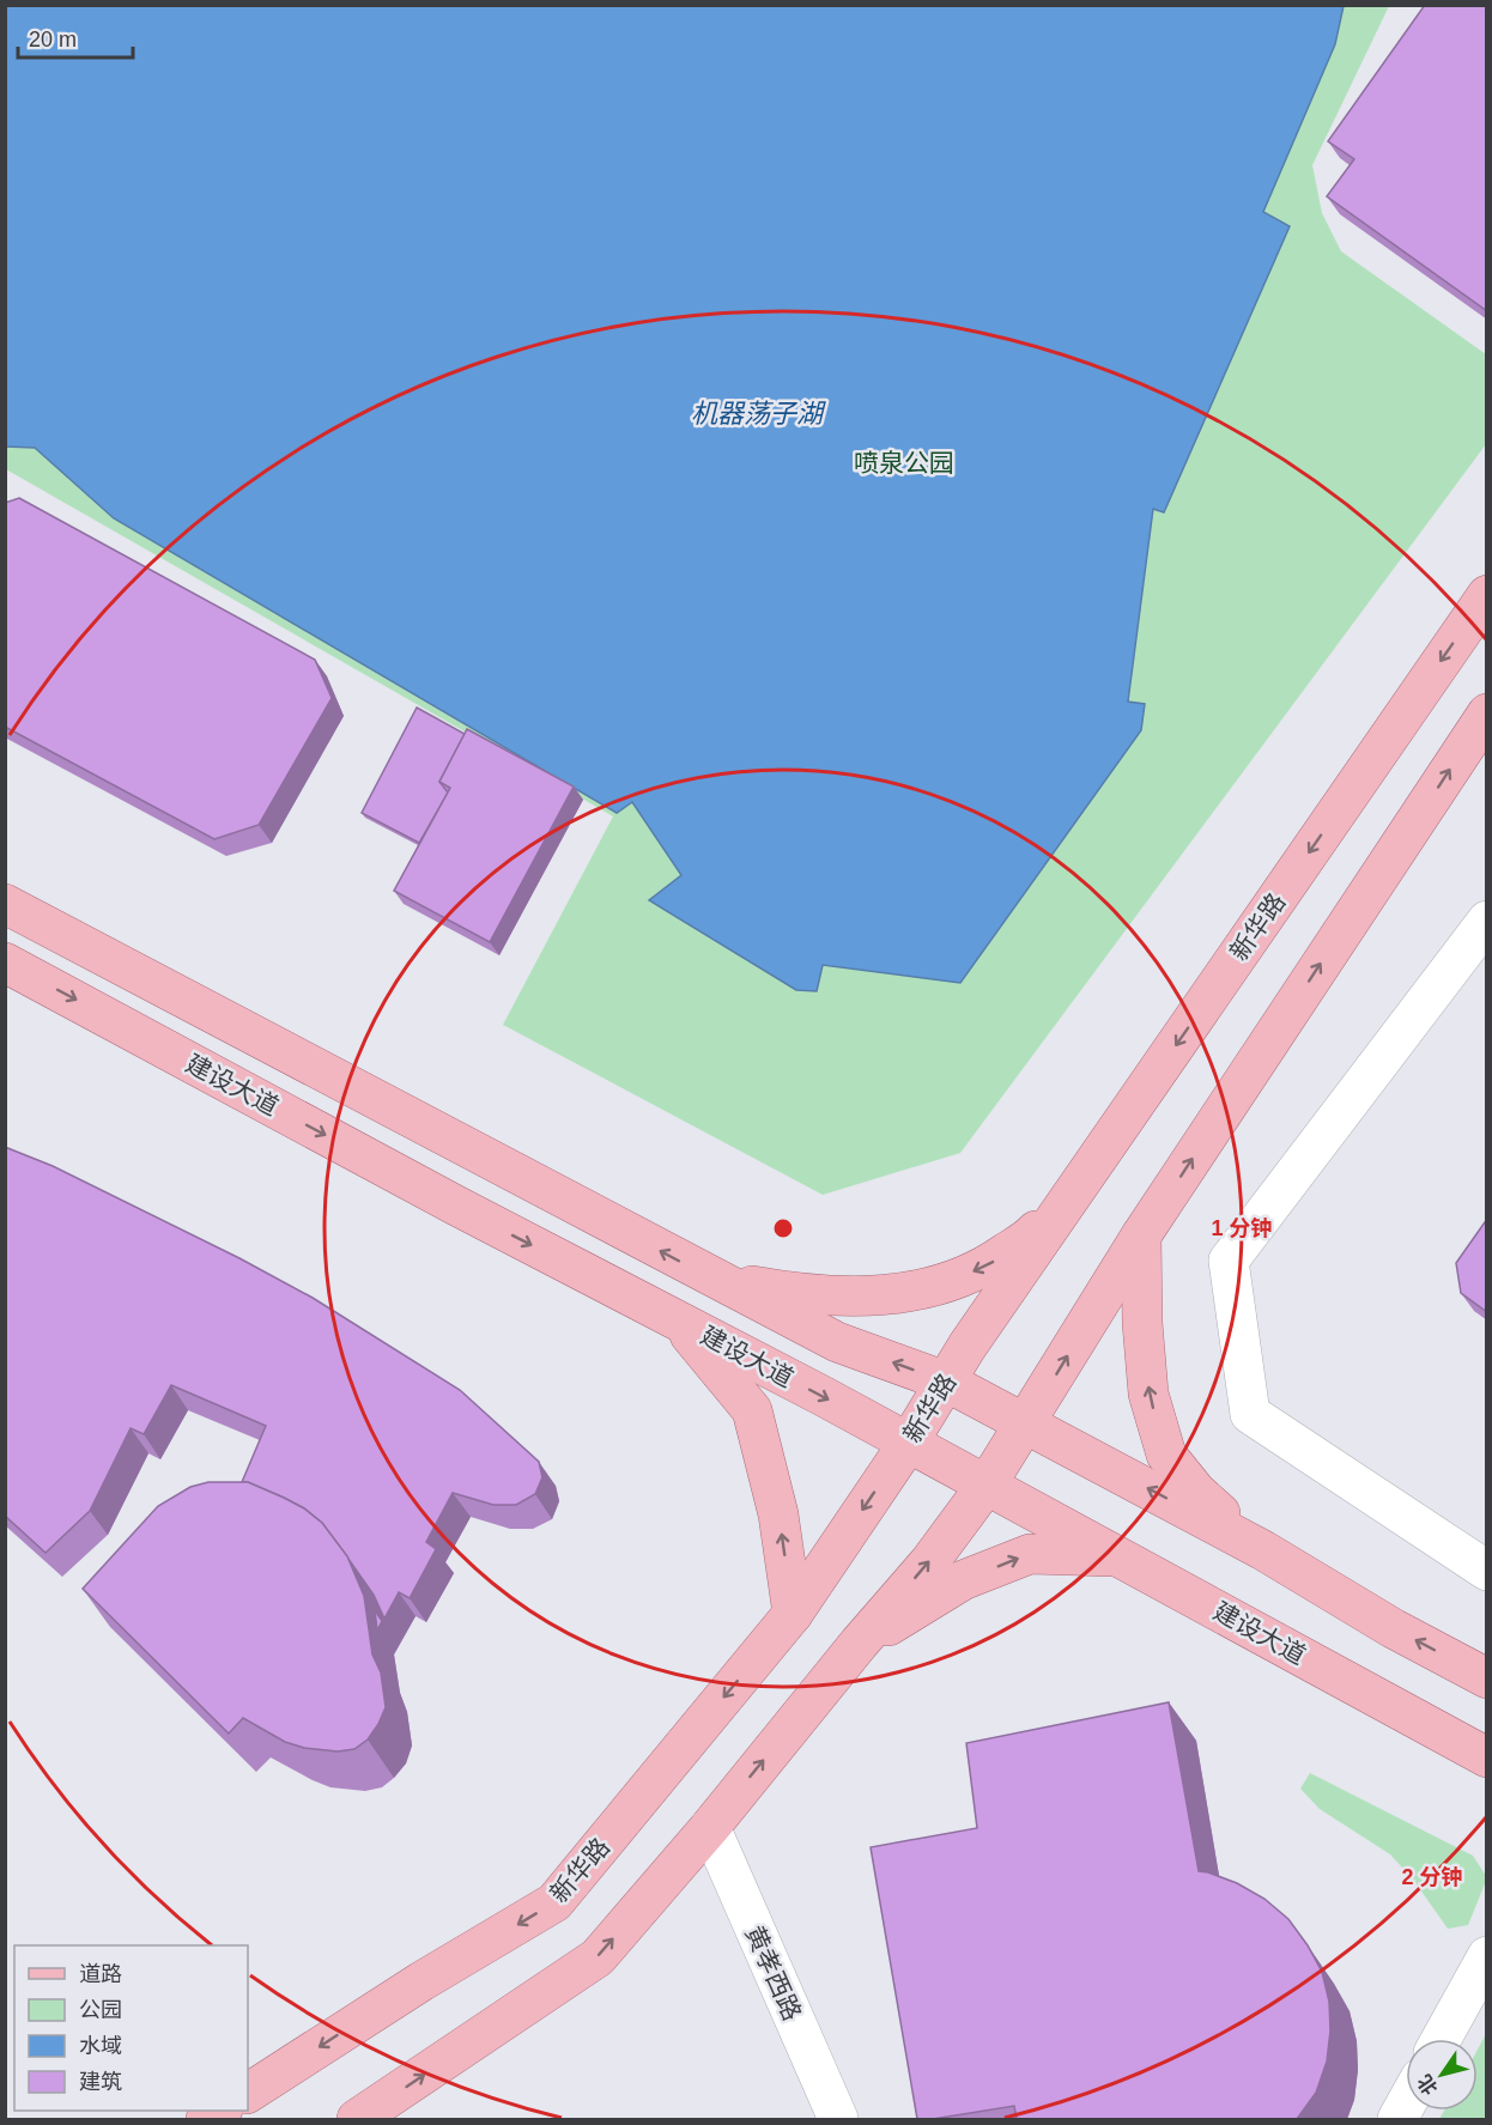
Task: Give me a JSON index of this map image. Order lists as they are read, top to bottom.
{
  "streets": {
    "main road": ["新华路", "建设大道"],
    "street": ["黄孝西路"]
  },
  "crossings": [
    ["新华路", "建设大道"]
  ],
  "water": ["机器荡子湖"],
  "parks": ["喷泉公园"],
  "legend": [
    "道路",
    "公园",
    "水域",
    "建筑"
  ],
  "scale_bar": "20 m",
  "north": "bottom left",
  "rings": ["1 分钟", "2 分钟"]
}
